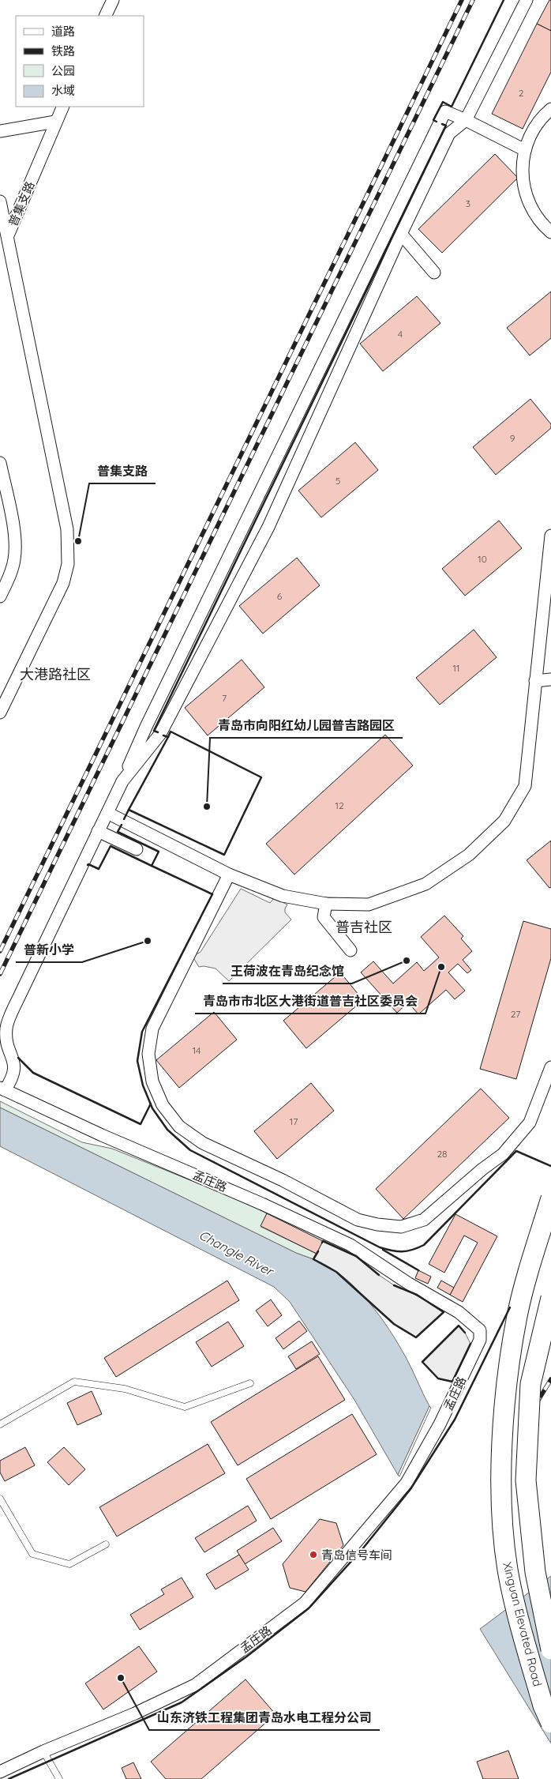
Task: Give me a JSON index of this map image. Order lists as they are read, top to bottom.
{
  "streets": {
    "highway": ["Xinguan Elevated Road"],
    "street": ["普集支路", "孟庄路"]
  },
  "districts": ["大港路社区", "普吉社区"],
  "water": ["Changle River"],
  "places": [
    "普集支路",
    "青岛市向阳红幼儿园普吉路园区",
    "普新小学",
    "王荷波在青岛纪念馆",
    "青岛市市北区大港街道普吉社区委员会",
    "青岛信号车间",
    "山东济铁工程集团青岛水电工程分公司"
  ],
  "house_numbers": [
    "2",
    "3",
    "4",
    "9",
    "5",
    "10",
    "6",
    "11",
    "7",
    "12",
    "27",
    "14",
    "17",
    "28"
  ],
  "legend": [
    "道路",
    "铁路",
    "公园",
    "水域"
  ]
}
